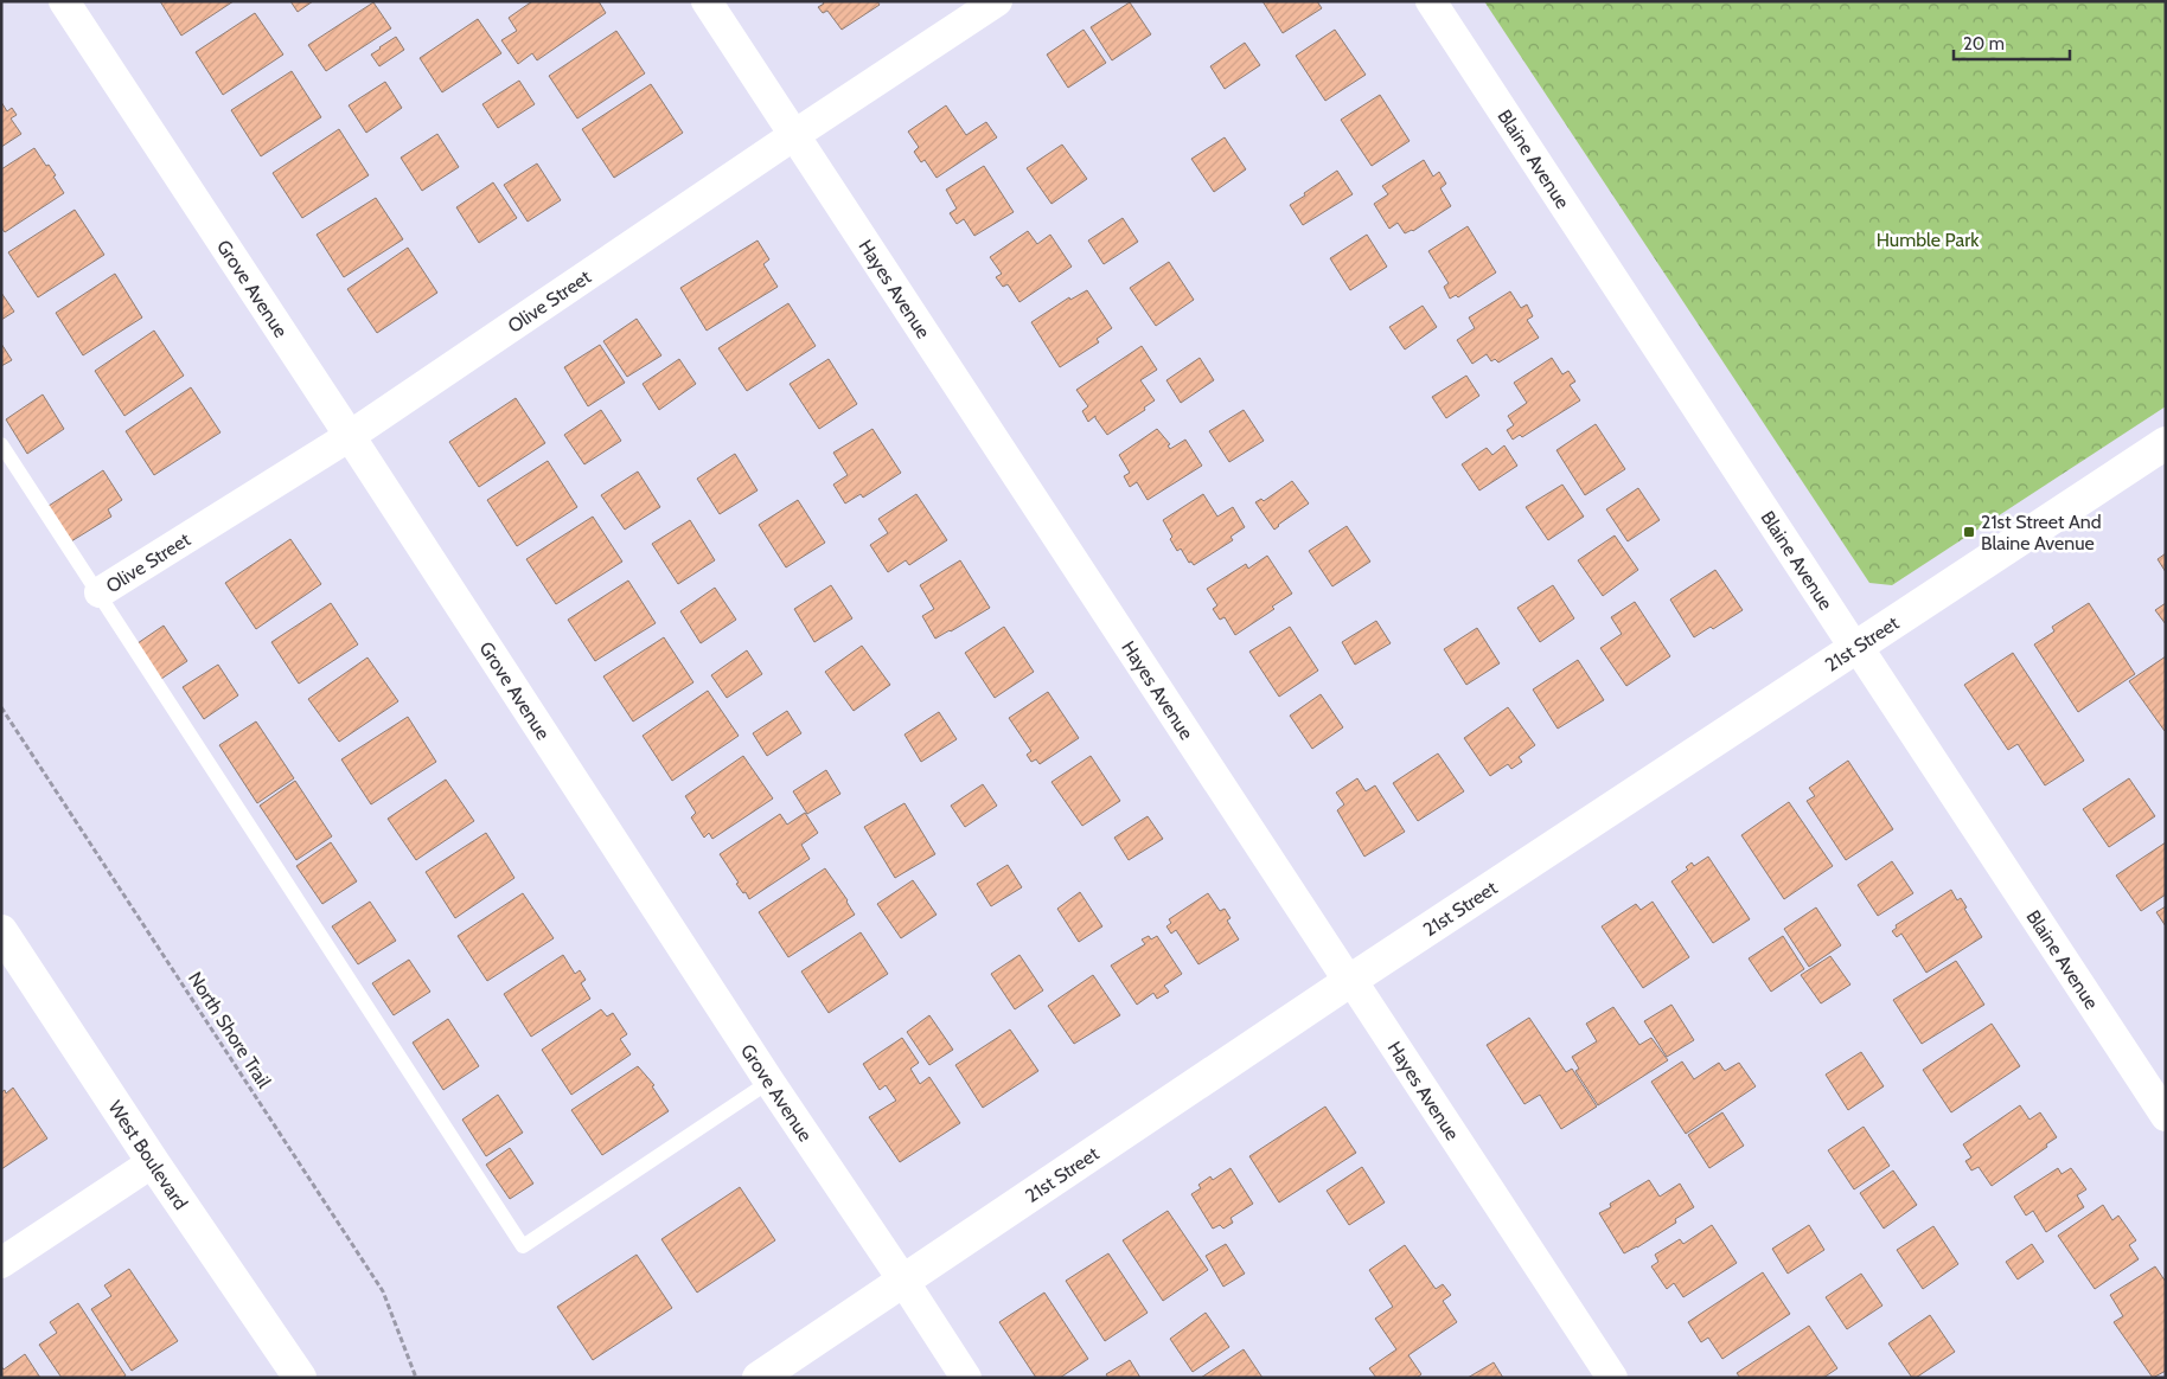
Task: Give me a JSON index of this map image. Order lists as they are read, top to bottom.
{
  "streets": {
    "street": [
      "Blaine Avenue",
      "Grove Avenue",
      "Hayes Avenue",
      "Olive Street",
      "21st Street",
      "West Boulevard"
    ],
    "path": ["North Shore Trail"]
  },
  "crossings": [
    ["Blaine Avenue", "21st Street"],
    ["Grove Avenue", "Olive Street"],
    ["Grove Avenue", "21st Street"],
    ["Hayes Avenue", "Olive Street"],
    ["Hayes Avenue", "21st Street"]
  ],
  "parks": ["Humble Park"],
  "places": {
    "transit": ["21st Street And Blaine Avenue"]
  },
  "scale_bar": "20 m"
}
